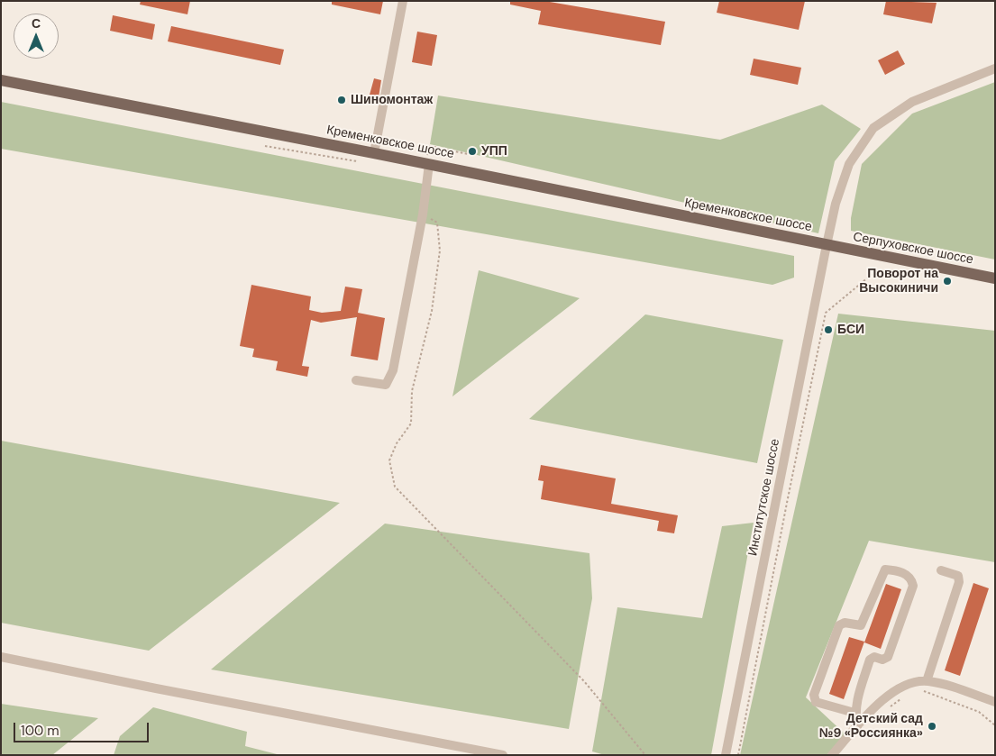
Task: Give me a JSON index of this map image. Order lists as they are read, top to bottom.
{
  "streets": {
    "main road": ["Кременковское шоссе", "Серпуховское шоссе"],
    "street": ["Институтское шоссе"]
  },
  "crossings": [
    ["Кременковское шоссе", "Серпуховское шоссе"],
    ["Кременковское шоссе", "Институтское шоссе"],
    ["Серпуховское шоссе", "Институтское шоссе"]
  ],
  "places": [
    "Шиномонтаж",
    "УПП",
    "Поворот на Высокиничи",
    "БСИ",
    "Детcкий сад №9 «Россиянка»"
  ],
  "scale_bar": "100 m",
  "north": "top"
}
